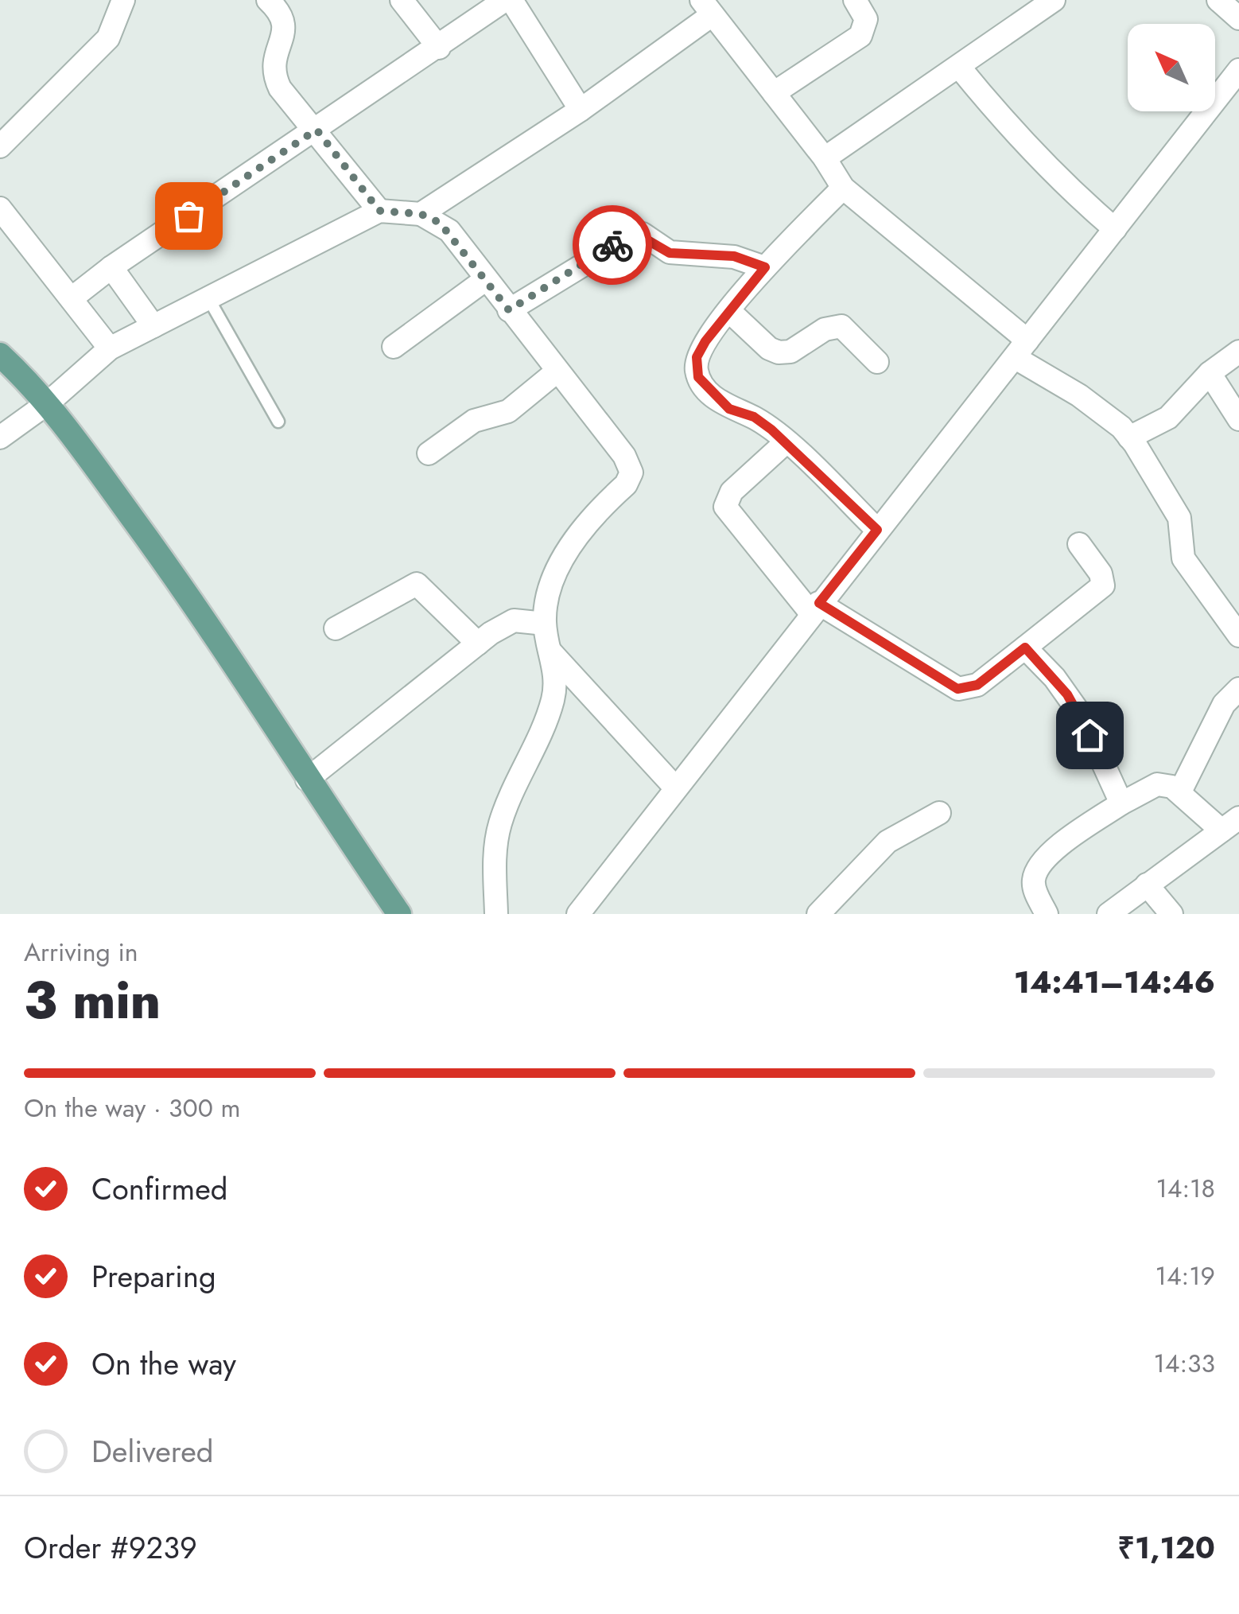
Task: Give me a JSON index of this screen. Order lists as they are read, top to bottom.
{
  "north": "top left",
  "page": {
    "heading": ["3 min", "Arriving in", "14:41–14:46"],
    "panel": ["Order #9239", "₹1,120"],
    "bar": "On the way · 300 m",
    "list": [
      ["Confirmed", "14:18"],
      ["Preparing", "14:19"],
      ["On the way", "14:33"],
      "Delivered"
    ]
  }
}
